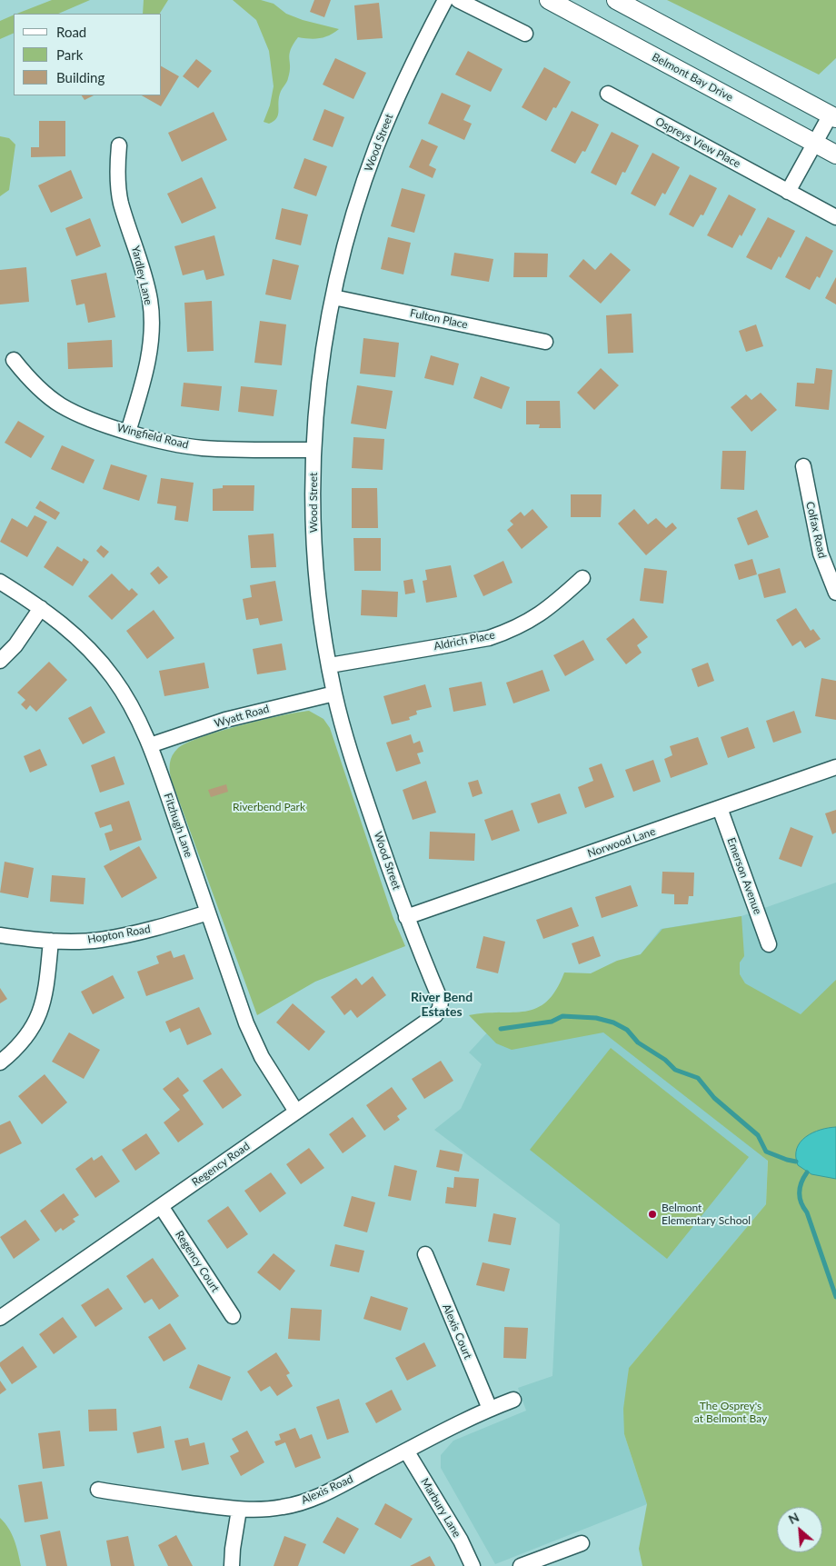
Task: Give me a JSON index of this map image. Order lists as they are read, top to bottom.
{
  "streets": {
    "street": [
      "Belmont Bay Drive",
      "Wood Street",
      "Ospreys View Place",
      "Yardley Lane",
      "Fulton Place",
      "Wingfield Road",
      "Colfax Road",
      "Aldrich Place",
      "Wyatt Road",
      "Fitzhugh Lane",
      "Norwood Lane",
      "Emerson Avenue",
      "Hopton Road",
      "Regency Road",
      "Regency Court",
      "Alexis Court",
      "Alexis Road",
      "Marbury Lane"
    ]
  },
  "crossings": [
    ["Wood Street", "Fulton Place"],
    ["Wood Street", "Wingfield Road"],
    ["Wood Street", "Aldrich Place"],
    ["Wood Street", "Wyatt Road"],
    ["Wood Street", "Norwood Lane"],
    ["Wood Street", "Regency Road"],
    ["Yardley Lane", "Wingfield Road"],
    ["Wyatt Road", "Fitzhugh Lane"],
    ["Fitzhugh Lane", "Hopton Road"],
    ["Fitzhugh Lane", "Regency Road"],
    ["Norwood Lane", "Emerson Avenue"],
    ["Regency Road", "Regency Court"],
    ["Alexis Court", "Alexis Road"],
    ["Alexis Road", "Marbury Lane"]
  ],
  "districts": ["River Bend Estates"],
  "parks": ["Riverbend Park", "The Osprey's at Belmont Bay"],
  "places": ["Belmont Elementary School"],
  "legend": ["Road", "Park", "Building"],
  "north": "top left"
}
